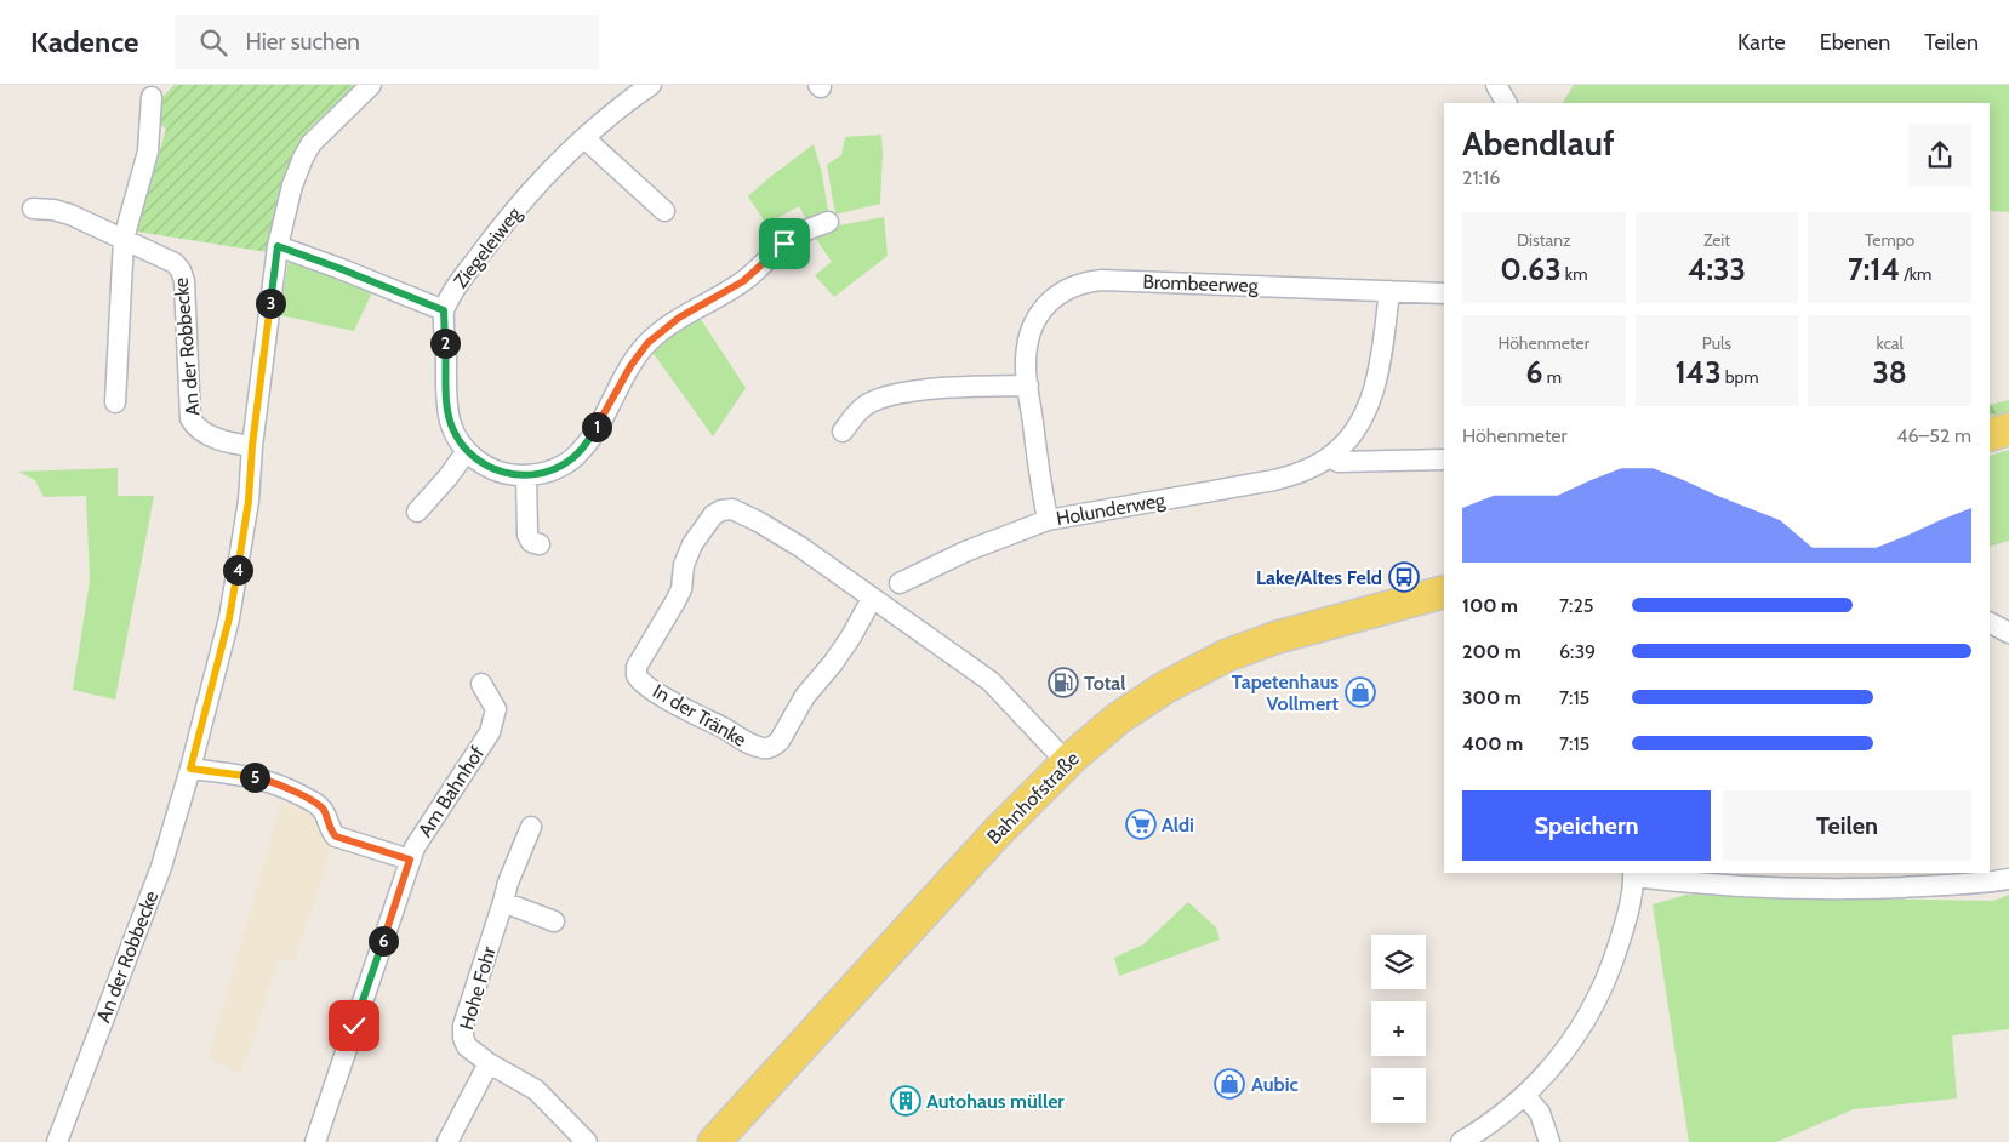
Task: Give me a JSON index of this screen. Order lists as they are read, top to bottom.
{
  "streets": {
    "main road": ["Bahnhofstraße"],
    "street": [
      "Ziegeleiweg",
      "Brombeerweg",
      "An der Robbecke",
      "Holunderweg",
      "In der Tränke",
      "Am Bahnhof",
      "Hohe Fohr"
    ]
  },
  "crossings": [
    ["Ziegeleiweg", "An der Robbecke"],
    ["Brombeerweg", "Holunderweg"],
    ["In der Tränke", "Bahnhofstraße"]
  ],
  "places": {
    "bus stop": ["Lake/Altes Feld"],
    "fuel station": ["Total"],
    "shop": ["Tapetenhaus Vollmert", "Aubic"],
    "supermarket": ["Aldi"],
    "building": ["Autohaus müller"]
  },
  "page": {
    "header": "Kadence",
    "search": "Hier suchen",
    "nav": ["Karte", "Ebenen", "Teilen"],
    "heading": ["Abendlauf", "21:16"],
    "stats": [
      ["Distanz", "0.63 km"],
      ["Zeit", "4:33"],
      ["Tempo", "7:14 /km"],
      ["Höhenmeter", "6 m"],
      ["Puls", "143 bpm"],
      ["kcal", "38"]
    ],
    "pins": [
      "3",
      "2",
      "1",
      "4",
      "5",
      "6"
    ],
    "chart": ["Höhenmeter", "46–52 m"],
    "list": [
      {
        "name": "100 m",
        "note": "7:25"
      },
      {
        "name": "200 m",
        "note": "6:39"
      },
      {
        "name": "300 m",
        "note": "7:15"
      },
      {
        "name": "400 m",
        "note": "7:15"
      }
    ],
    "buttons": ["Speichern", "Teilen"],
    "map_buttons": ["+", "−"]
  }
}
